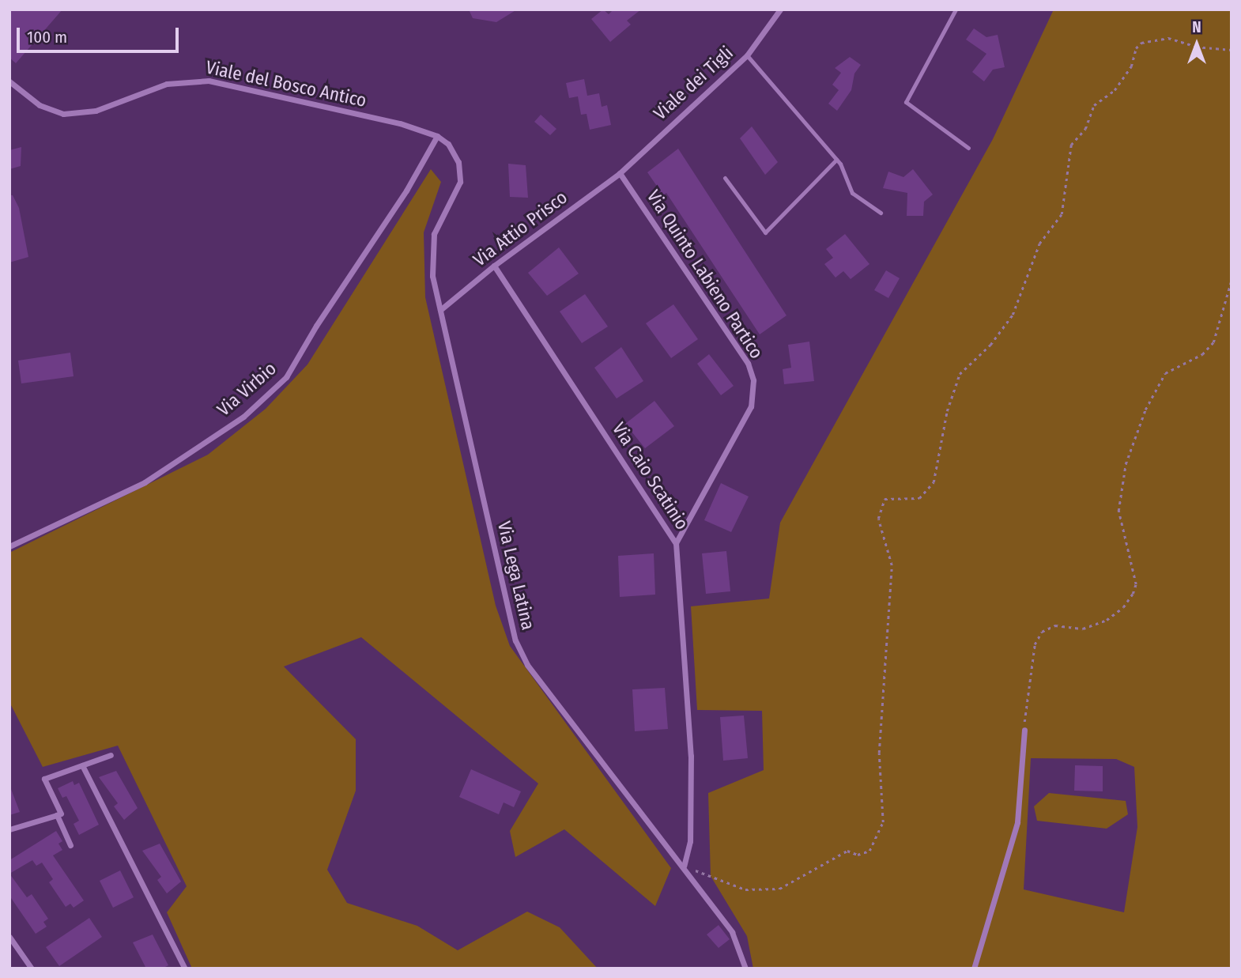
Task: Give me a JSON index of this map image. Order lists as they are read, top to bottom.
{
  "streets": {
    "street": [
      "Viale dei Tigli",
      "Viale del Bosco Antico",
      "Via Attio Prisco",
      "Via Quinto Labieno Partico",
      "Via Virbio",
      "Via Caio Scatinio",
      "Via Lega Latina"
    ]
  },
  "crossings": [
    ["Viale dei Tigli", "Via Attio Prisco"],
    ["Viale dei Tigli", "Via Quinto Labieno Partico"],
    ["Viale del Bosco Antico", "Via Virbio"],
    ["Viale del Bosco Antico", "Via Lega Latina"],
    ["Via Attio Prisco", "Via Quinto Labieno Partico"],
    ["Via Attio Prisco", "Via Caio Scatinio"],
    ["Via Attio Prisco", "Via Lega Latina"],
    ["Via Quinto Labieno Partico", "Via Caio Scatinio"],
    ["Via Virbio", "Via Lega Latina"],
    ["Via Caio Scatinio", "Via Lega Latina"]
  ],
  "scale_bar": "100 m",
  "north": "top"
}
